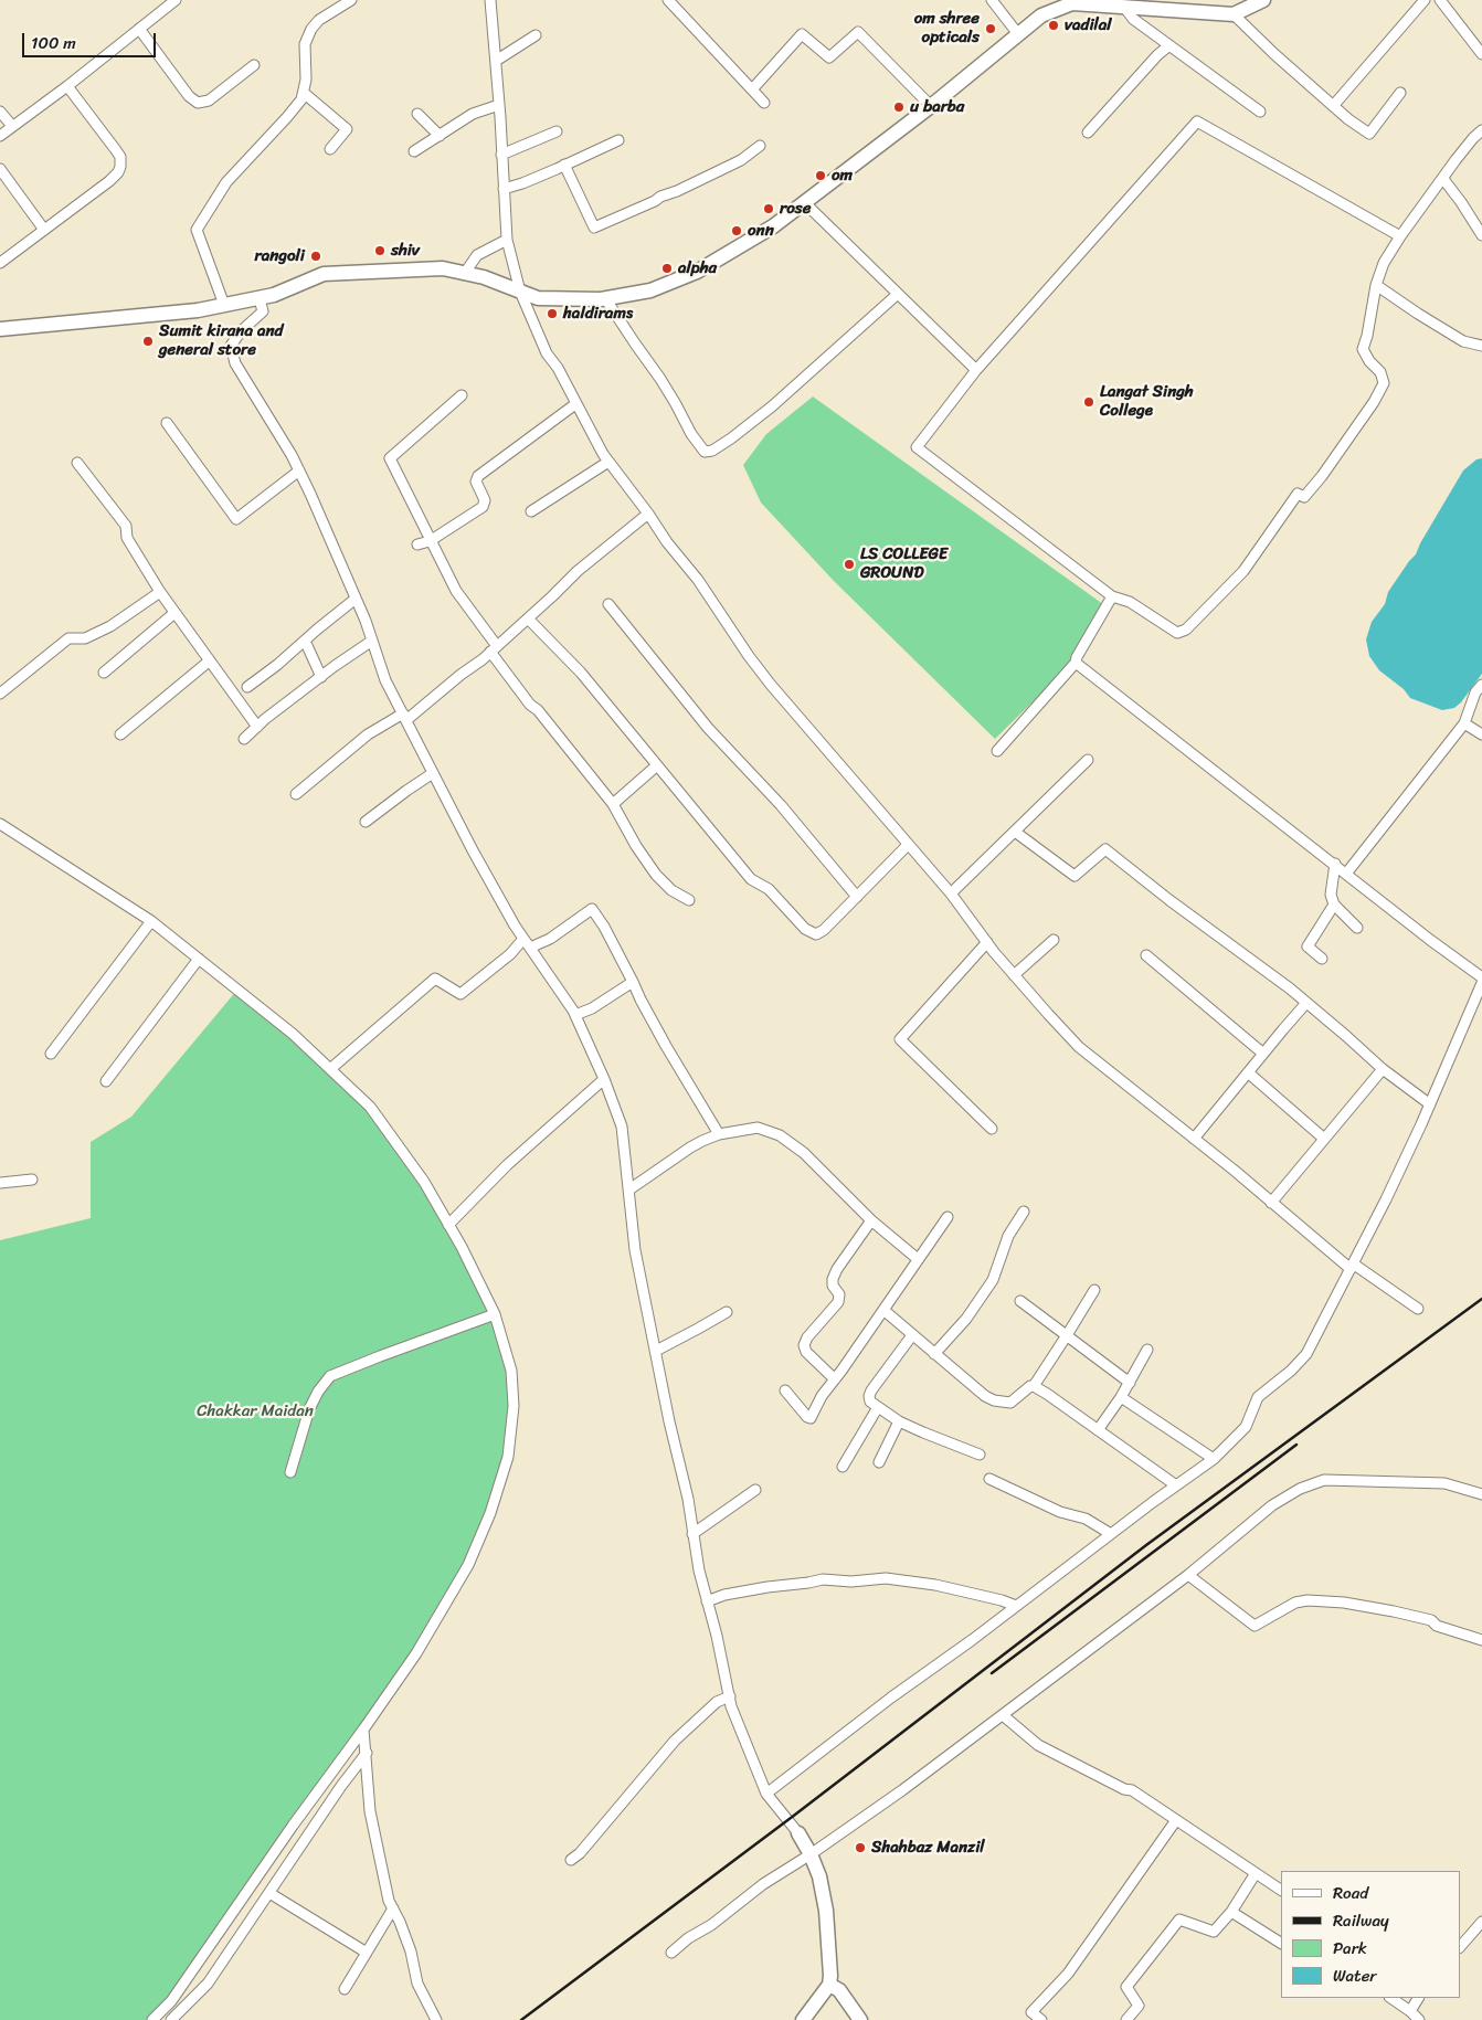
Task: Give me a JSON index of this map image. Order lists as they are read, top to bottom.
{
  "parks": ["Chakkar Maidan"],
  "places": [
    "vadilal",
    "om shree opticals",
    "u barba",
    "om",
    "rose",
    "onn",
    "shiv",
    "rangoli",
    "alpha",
    "haldirams",
    "Sumit kirana and general store",
    "Langat Singh College",
    "LS COLLEGE GROUND",
    "Shahbaz Manzil"
  ],
  "legend": [
    "Road",
    "Railway",
    "Park",
    "Water"
  ],
  "scale_bar": "100 m"
}
